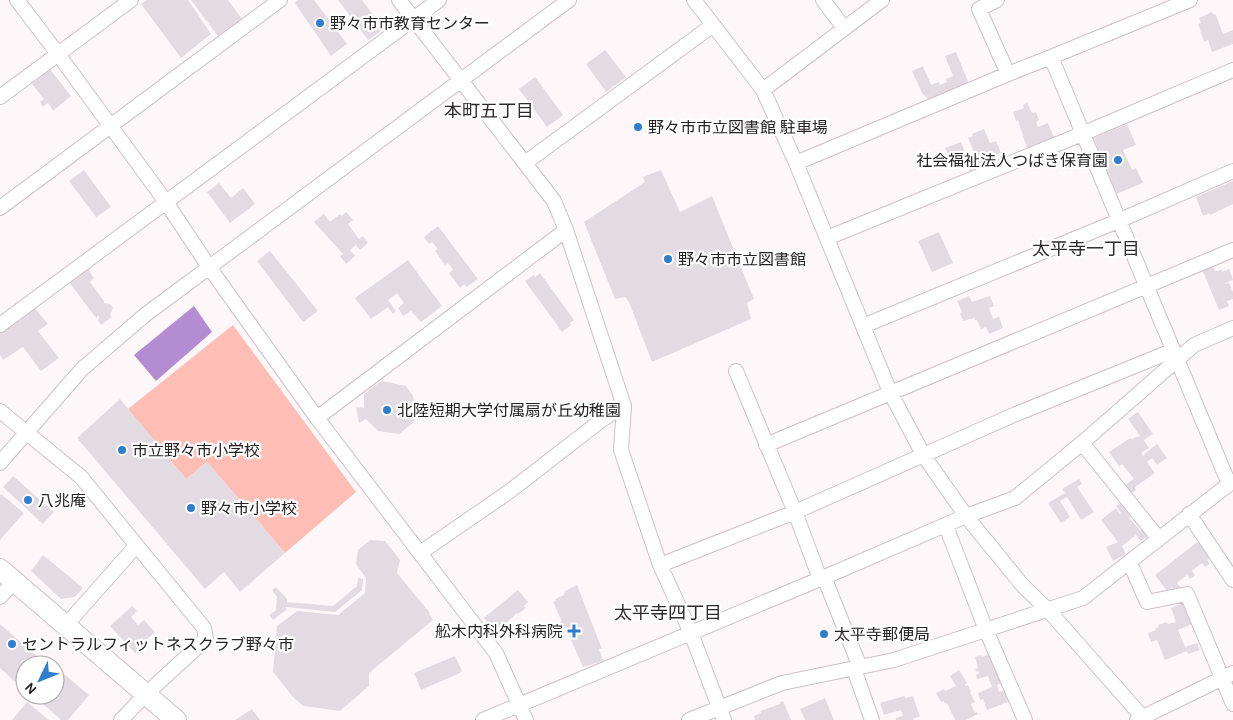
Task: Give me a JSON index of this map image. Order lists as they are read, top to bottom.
{
  "districts": ["本町五丁目", "太平寺一丁目", "太平寺四丁目"],
  "places": {
    "other": [
      "野々市市教育センター",
      "野々市市立図書館 駐車場",
      "社会福祉法人つばき保育園",
      "野々市市立図書館",
      "北陸短期大学付属扇が丘幼稚園",
      "市立野々市小学校",
      "八兆庵",
      "野々市小学校",
      "太平寺郵便局",
      "セントラルフィットネスクラブ野々市"
    ],
    "health": ["舩木内科外科病院"]
  },
  "north": "bottom left"
}
